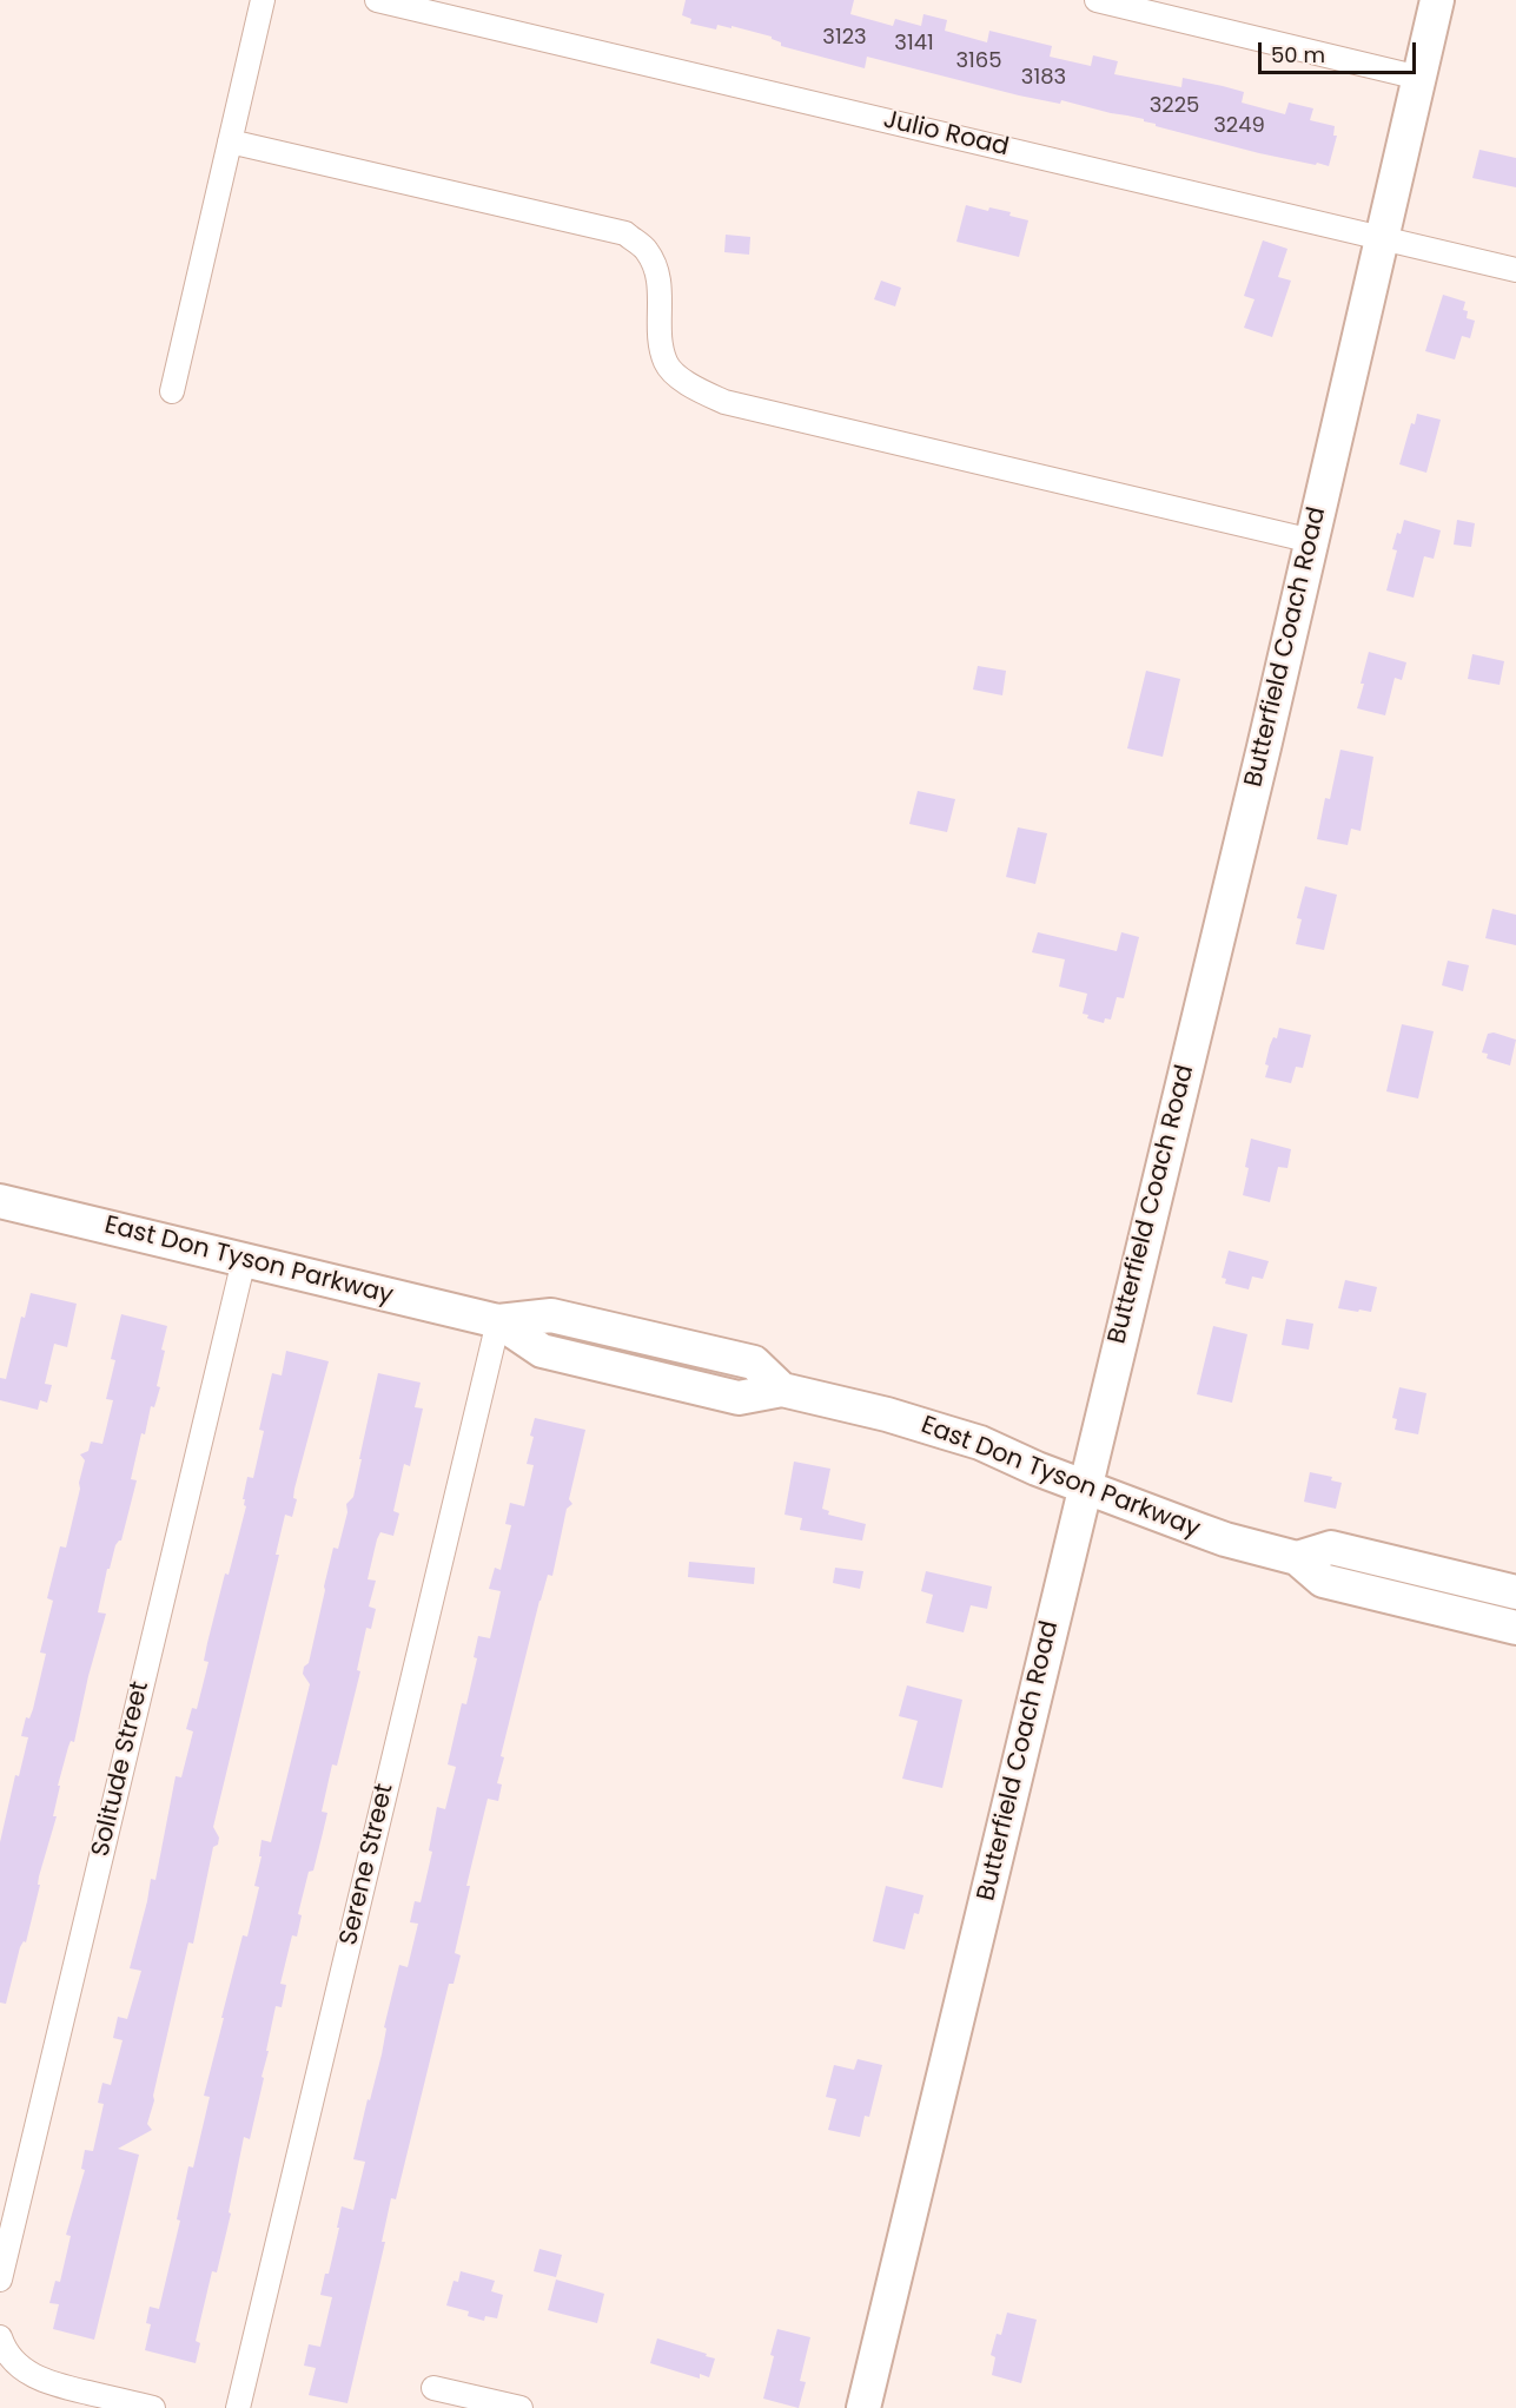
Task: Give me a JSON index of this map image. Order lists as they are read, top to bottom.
{
  "streets": {
    "main road": ["Butterfield Coach Road", "East Don Tyson Parkway"],
    "street": ["Julio Road", "Solitude Street", "Serene Street"]
  },
  "crossings": [
    ["Julio Road", "Butterfield Coach Road"],
    ["Butterfield Coach Road", "East Don Tyson Parkway"],
    ["East Don Tyson Parkway", "Solitude Street"],
    ["East Don Tyson Parkway", "Serene Street"]
  ],
  "house_numbers": [
    "3123",
    "3141",
    "3165",
    "3183",
    "3225",
    "3249"
  ],
  "scale_bar": "50 m"
}
